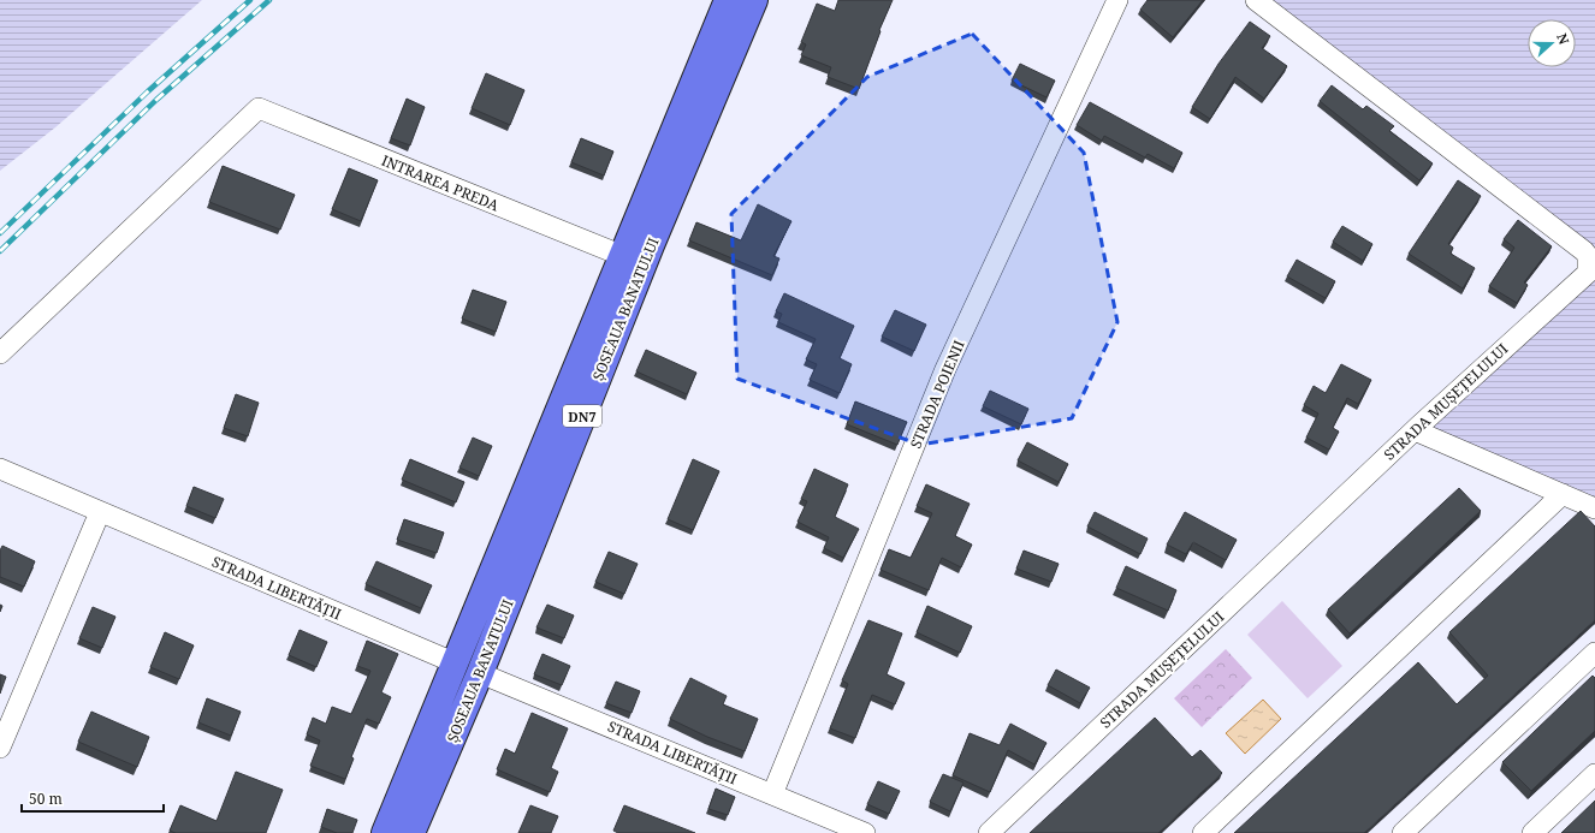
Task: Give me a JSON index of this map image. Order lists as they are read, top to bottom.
{
  "streets": {
    "main road": ["ȘOSEAUA BANATULUI", "DN7"],
    "street": [
      "INTRAREA PREDA",
      "STRADA POIENII",
      "STRADA MUȘEȚELULUI",
      "STRADA LIBERTĂȚII"
    ]
  },
  "crossings": [
    ["INTRAREA PREDA", "ȘOSEAUA BANATULUI"],
    ["ȘOSEAUA BANATULUI", "STRADA LIBERTĂȚII"],
    ["STRADA POIENII", "STRADA LIBERTĂȚII"]
  ],
  "scale_bar": "50 m",
  "north": "right"
}
